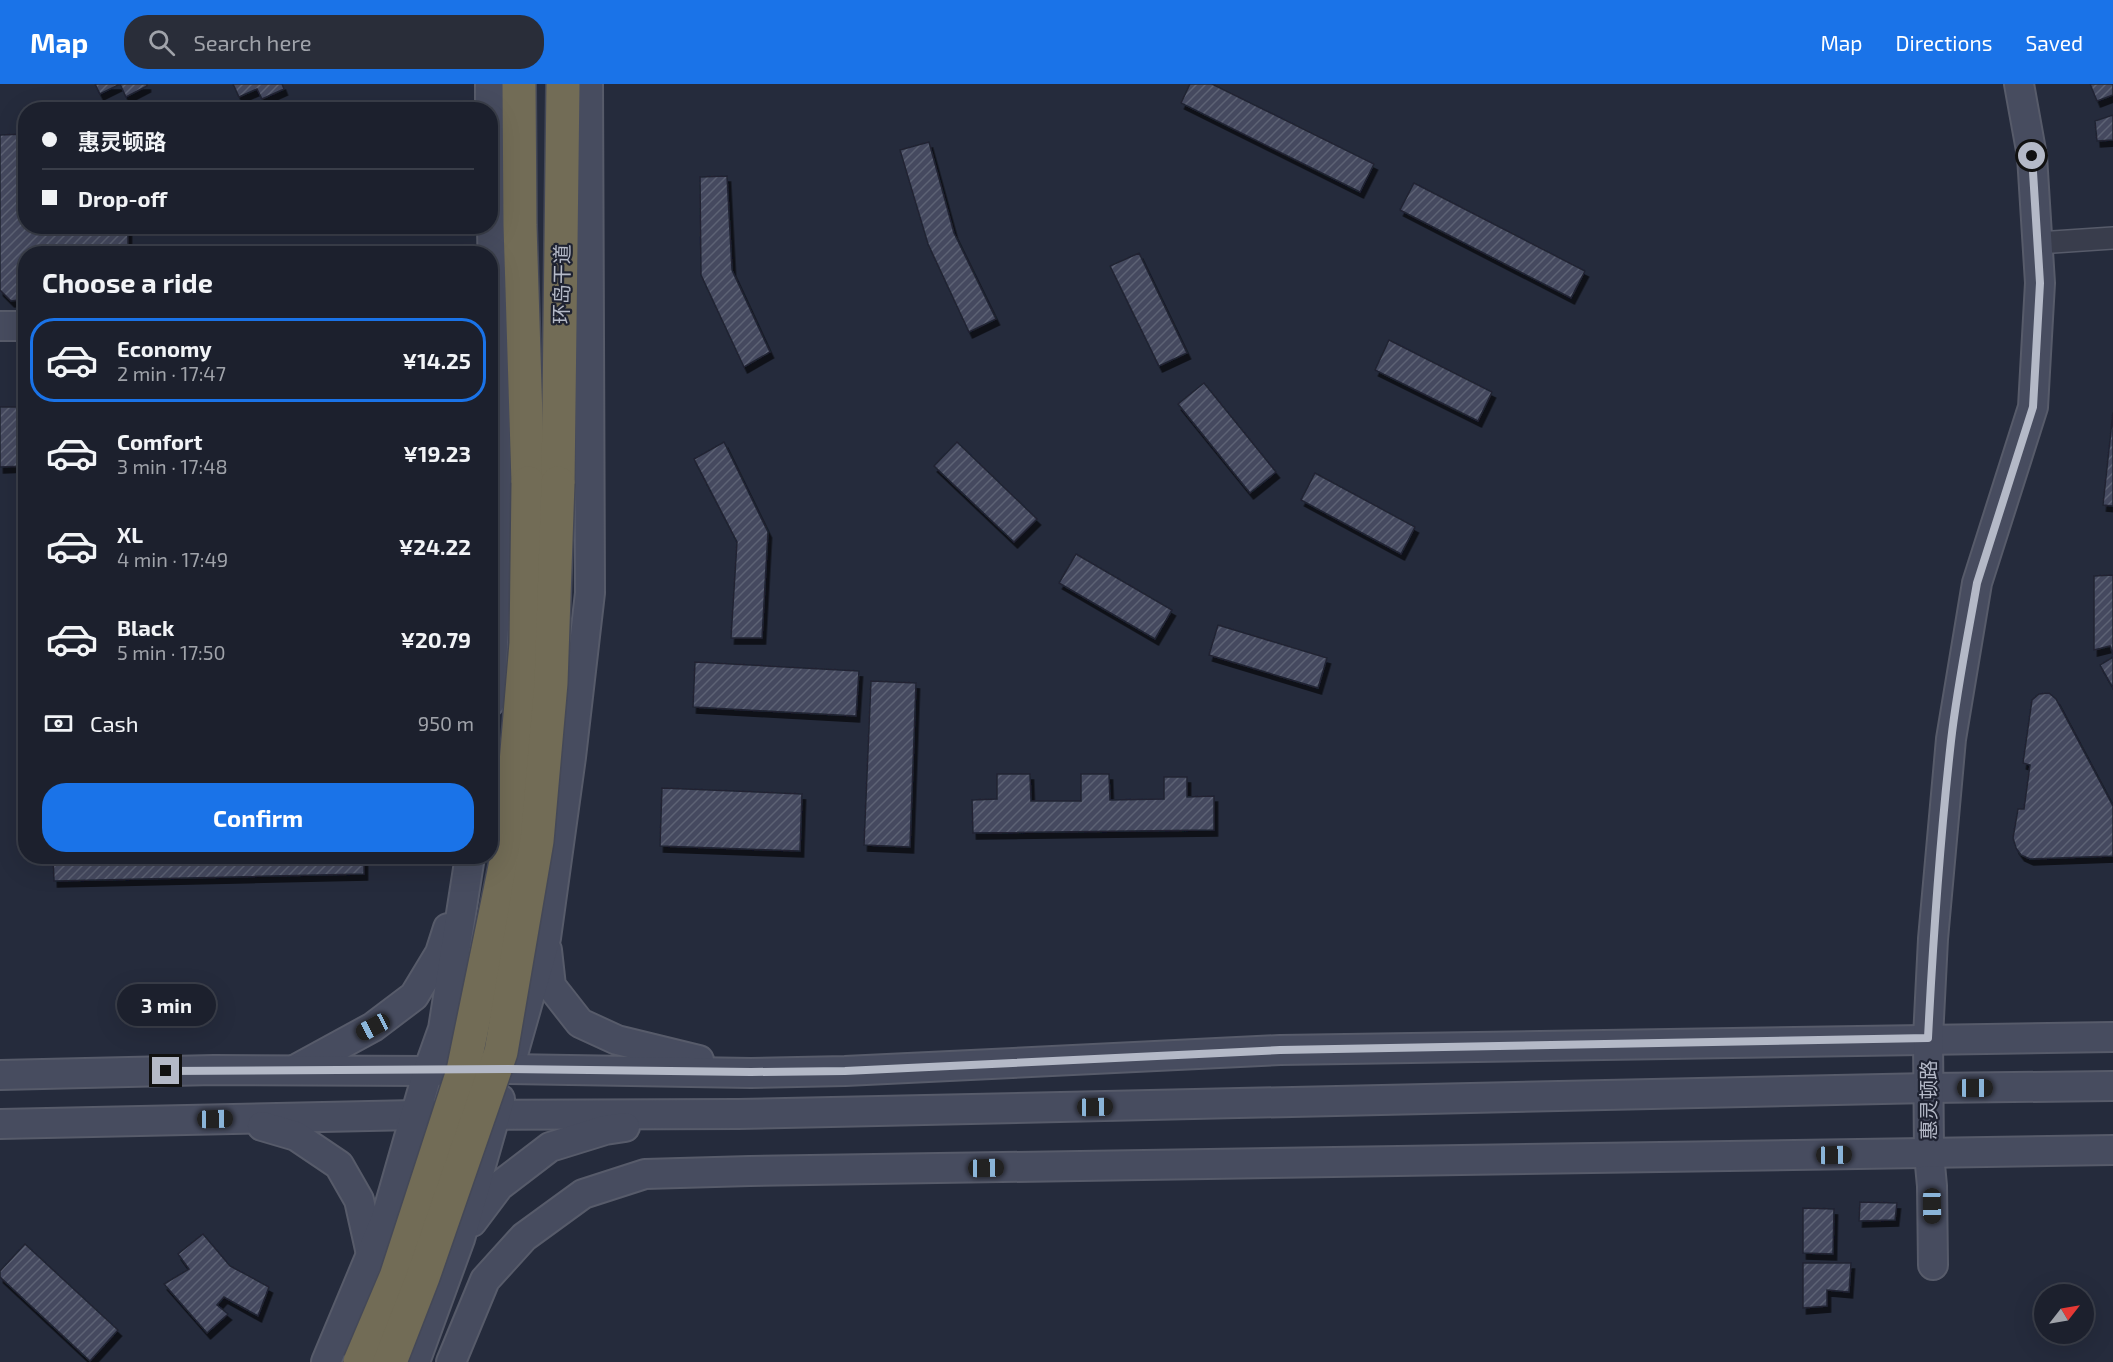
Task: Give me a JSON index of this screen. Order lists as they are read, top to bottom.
{
  "streets": {
    "highway": ["环岛干道"],
    "main road": ["惠灵顿路"]
  },
  "north": "top right",
  "page": {
    "header": "Map",
    "search": "Search here",
    "nav": ["Map", "Directions", "Saved"],
    "banner": ["惠灵顿路", "Drop-off"],
    "heading": "Choose a ride",
    "list": [
      {
        "name": "Economy",
        "note": "2 min · 17:47",
        "value": "¥14.25"
      },
      {
        "name": "Comfort",
        "note": "3 min · 17:48",
        "value": "¥19.23"
      },
      {
        "name": "XL",
        "note": "4 min · 17:49",
        "value": "¥24.22"
      },
      {
        "name": "Black",
        "note": "5 min · 17:50",
        "value": "¥20.79"
      }
    ],
    "pay": ["Cash", "950 m"],
    "buttons": "Confirm",
    "bubble": "3 min"
  }
}
